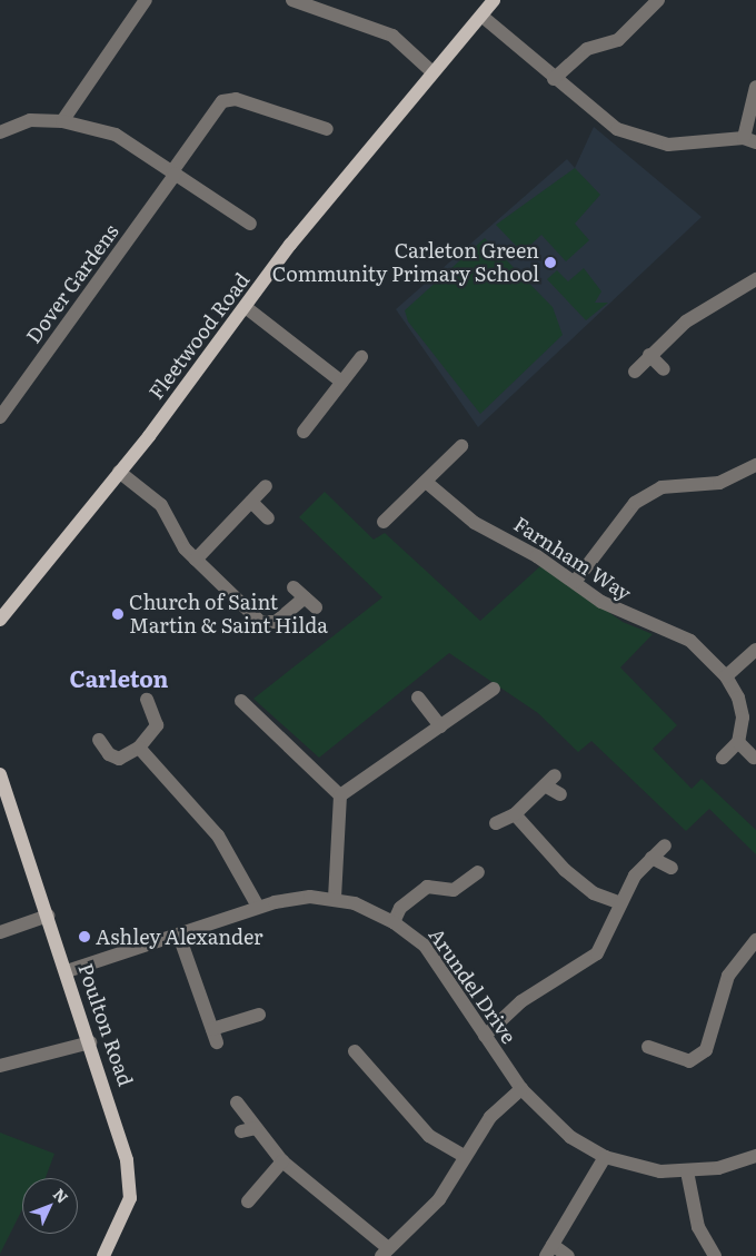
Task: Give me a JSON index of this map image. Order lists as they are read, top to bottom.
{
  "streets": {
    "main road": ["Fleetwood Road", "Poulton Road"],
    "street": ["Dover Gardens", "Farnham Way", "Arundel Drive"]
  },
  "crossings": [
    ["Arundel Drive", "Poulton Road"]
  ],
  "districts": ["Carleton"],
  "places": ["Carleton Green Community Primary School", "Church of Saint Martin & Saint Hilda", "Ashley Alexander"],
  "north": "top right"
}
